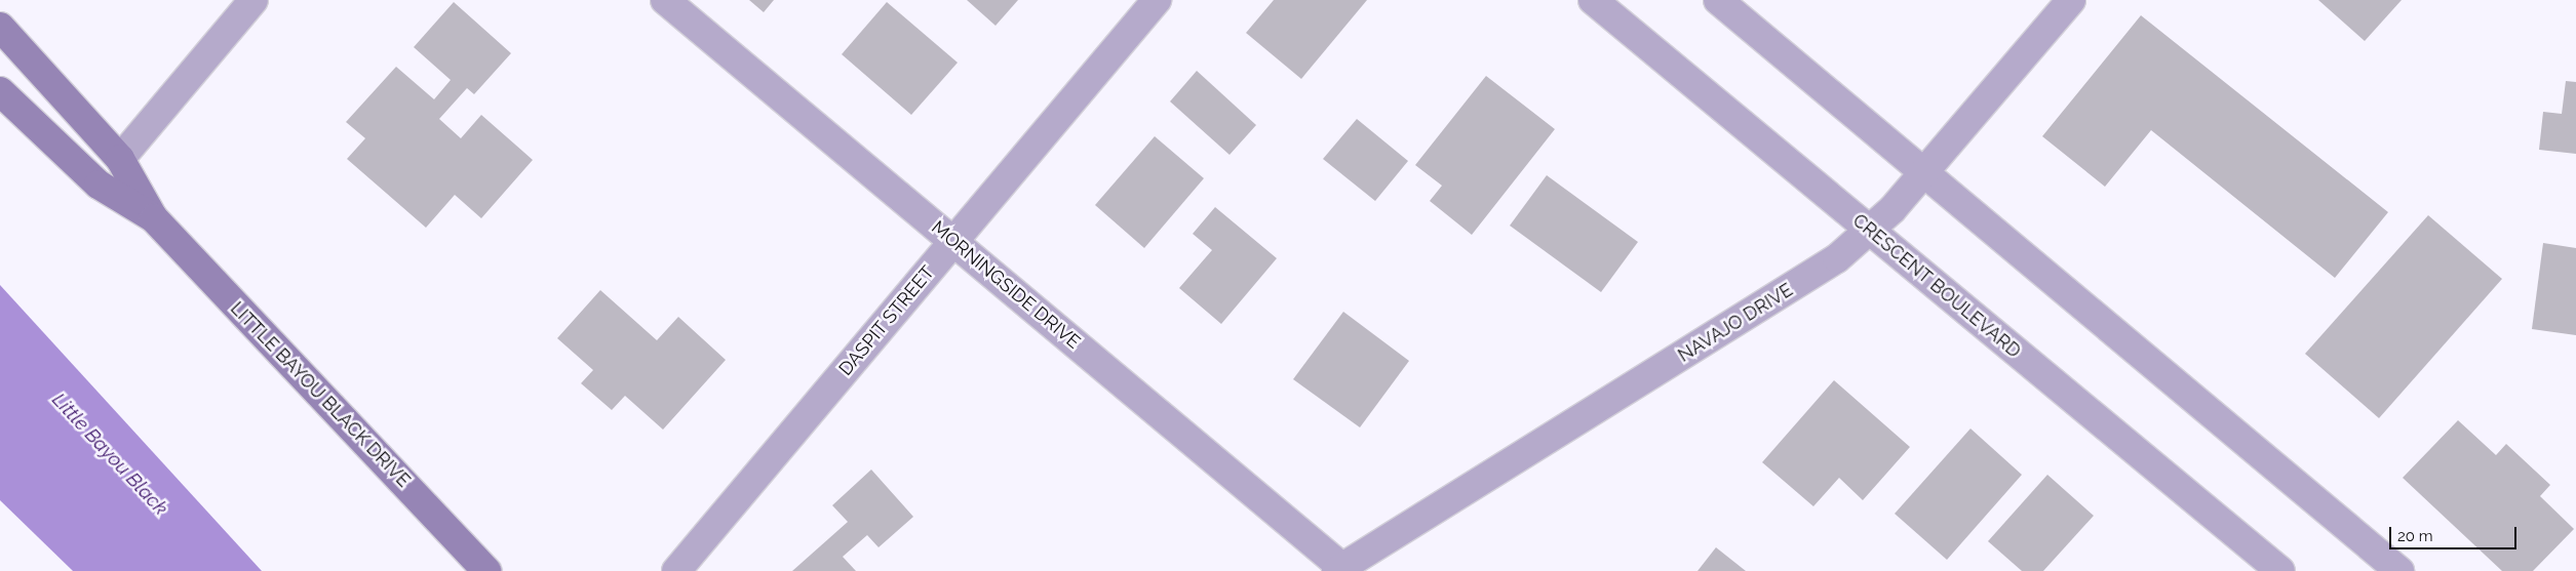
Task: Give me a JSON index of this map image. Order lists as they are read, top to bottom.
{
  "streets": {
    "main road": ["LITTLE BAYOU BLACK DRIVE"],
    "street": [
      "MORNINGSIDE DRIVE",
      "CRESCENT BOULEVARD",
      "DASPIT STREET",
      "NAVAJO DRIVE"
    ]
  },
  "crossings": [
    ["MORNINGSIDE DRIVE", "DASPIT STREET"],
    ["MORNINGSIDE DRIVE", "NAVAJO DRIVE"],
    ["CRESCENT BOULEVARD", "NAVAJO DRIVE"]
  ],
  "water": ["Little Bayou Black"],
  "scale_bar": "20 m"
}
